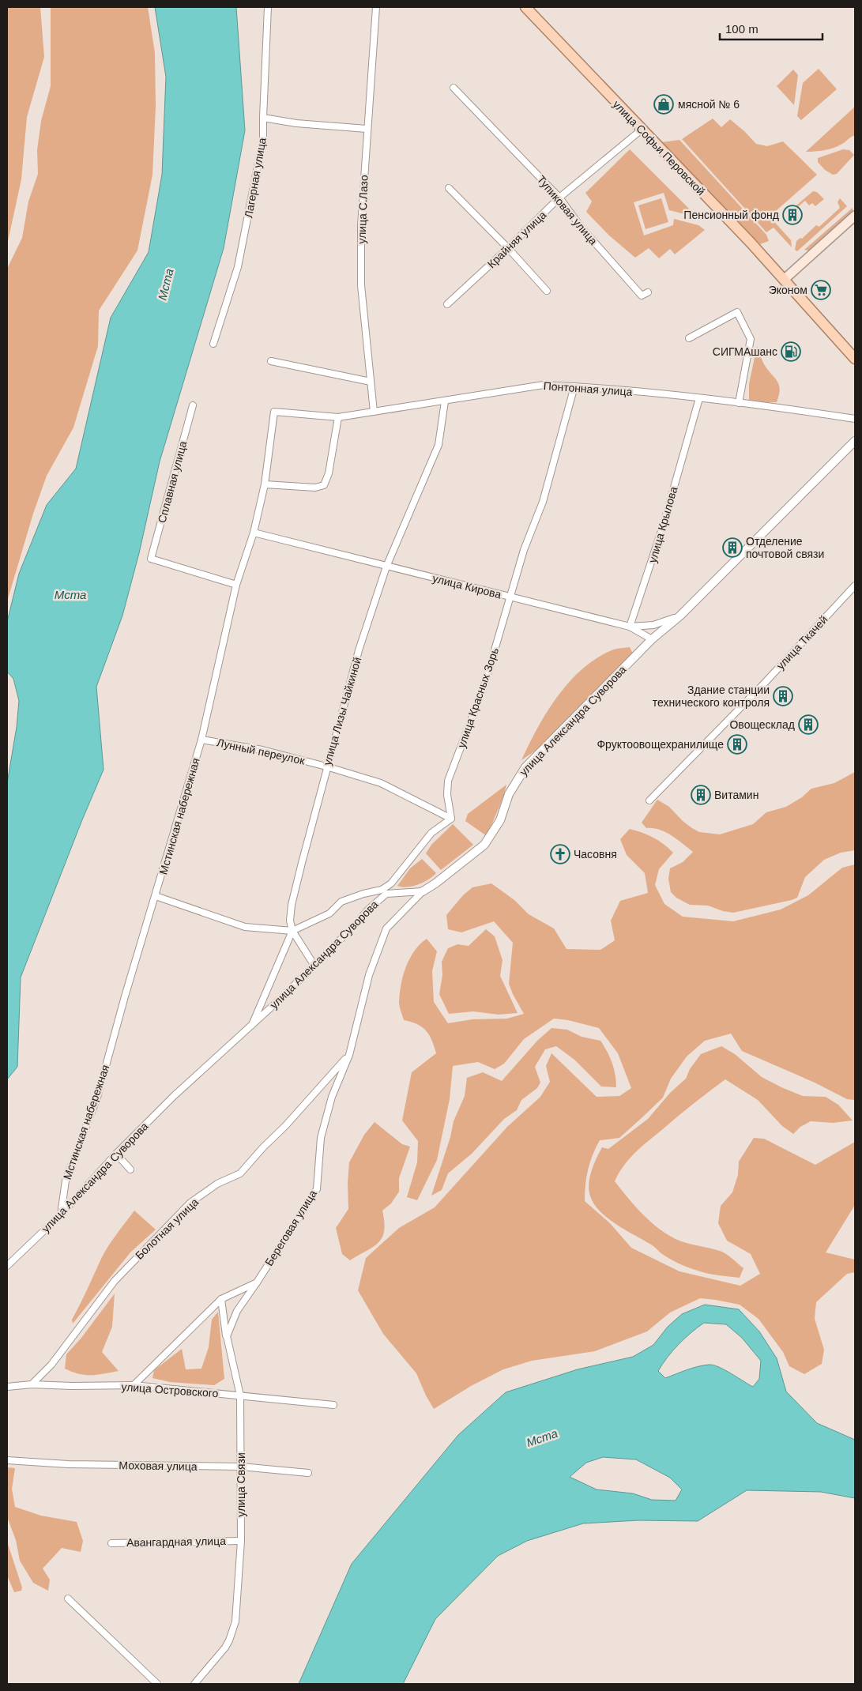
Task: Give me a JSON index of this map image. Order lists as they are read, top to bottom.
{
  "streets": {
    "main road": ["улица Софьи Перовской"],
    "street": [
      "Лагерная улица",
      "улица С.Лазо",
      "Тупиковая улица",
      "Крайняя улица",
      "Понтонная улица",
      "Сплавная улица",
      "улица Крылова",
      "улица Кирова",
      "улица Ткачей",
      "улица Красных Зорь",
      "улица Лизы Чайкиной",
      "улица Александра Суворова",
      "Лунный переулок",
      "Мстинская набережная",
      "Береговая улица",
      "Болотная улица",
      "улица Островского",
      "Моховая улица",
      "улица Связи",
      "Авангардная улица"
    ]
  },
  "crossings": [
    ["улица Софьи Перовской", "Крайняя улица"],
    ["улица С.Лазо", "Понтонная улица"],
    ["Тупиковая улица", "Крайняя улица"],
    ["Понтонная улица", "улица Крылова"],
    ["Понтонная улица", "улица Красных Зорь"],
    ["Понтонная улица", "улица Лизы Чайкиной"],
    ["Понтонная улица", "Мстинская набережная"],
    ["Сплавная улица", "Мстинская набережная"],
    ["улица Крылова", "улица Кирова"],
    ["улица Кирова", "улица Красных Зорь"],
    ["улица Кирова", "улица Лизы Чайкиной"],
    ["улица Кирова", "улица Александра Суворова"],
    ["улица Кирова", "Мстинская набережная"],
    ["улица Красных Зорь", "Лунный переулок"],
    ["улица Лизы Чайкиной", "улица Александра Суворова"],
    ["улица Лизы Чайкиной", "Лунный переулок"],
    ["улица Александра Суворова", "Мстинская набережная"],
    ["улица Александра Суворова", "Береговая улица"],
    ["Лунный переулок", "Мстинская набережная"],
    ["Береговая улица", "Болотная улица"],
    ["Болотная улица", "улица Островского"],
    ["улица Островского", "улица Связи"],
    ["Моховая улица", "улица Связи"],
    ["улица Связи", "Авангардная улица"]
  ],
  "water": ["Мста"],
  "places": {
    "shop": ["мясной № 6"],
    "building": [
      "Пенсионный фонд",
      "Отделение почтовой связи",
      "Здание станции технического контроля",
      "Овощесклад",
      "Фруктоовощехранилище",
      "Витамин"
    ],
    "supermarket": ["Эконом"],
    "fuel station": ["СИГМАшанс"],
    "church": ["Часовня"]
  },
  "scale_bar": "100 m"
}
